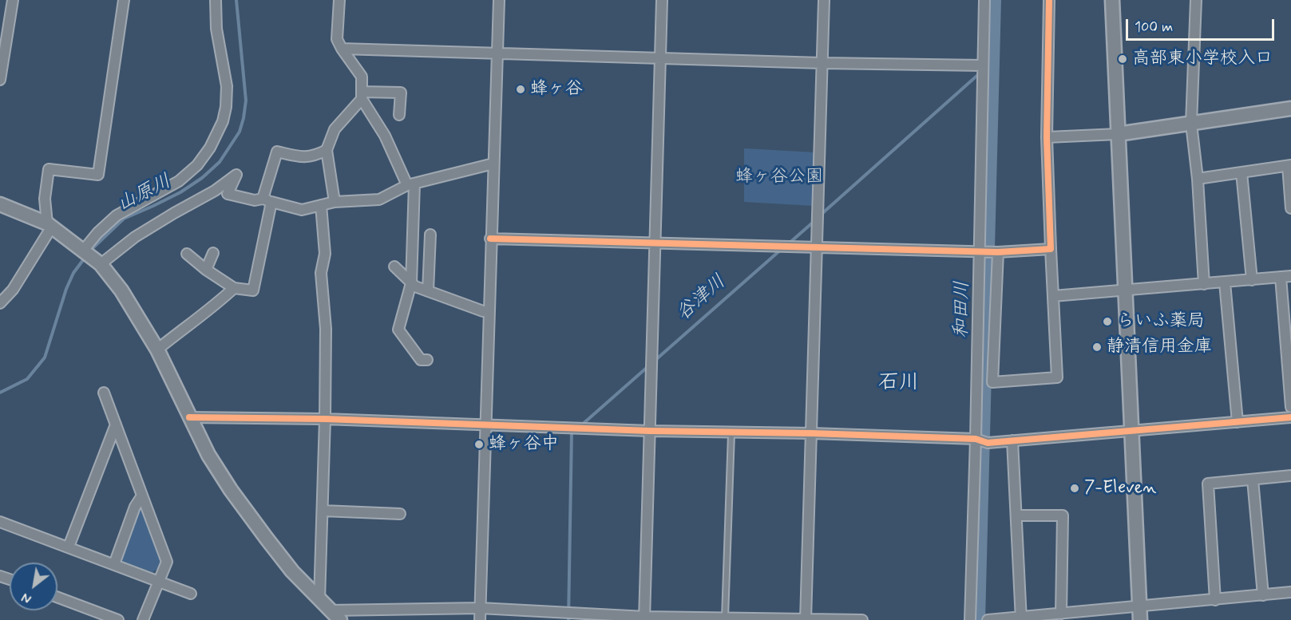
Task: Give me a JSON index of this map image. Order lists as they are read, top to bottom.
{
  "districts": ["石川"],
  "water": ["山原川", "谷津川", "和田川"],
  "parks": ["蜂ヶ谷公園"],
  "places": [
    "高部東小学校入口",
    "蜂ヶ谷",
    "らいふ薬局",
    "静清信用金庫",
    "蜂ヶ谷中",
    "7-Eleven"
  ],
  "scale_bar": "100 m",
  "north": "bottom left"
}
